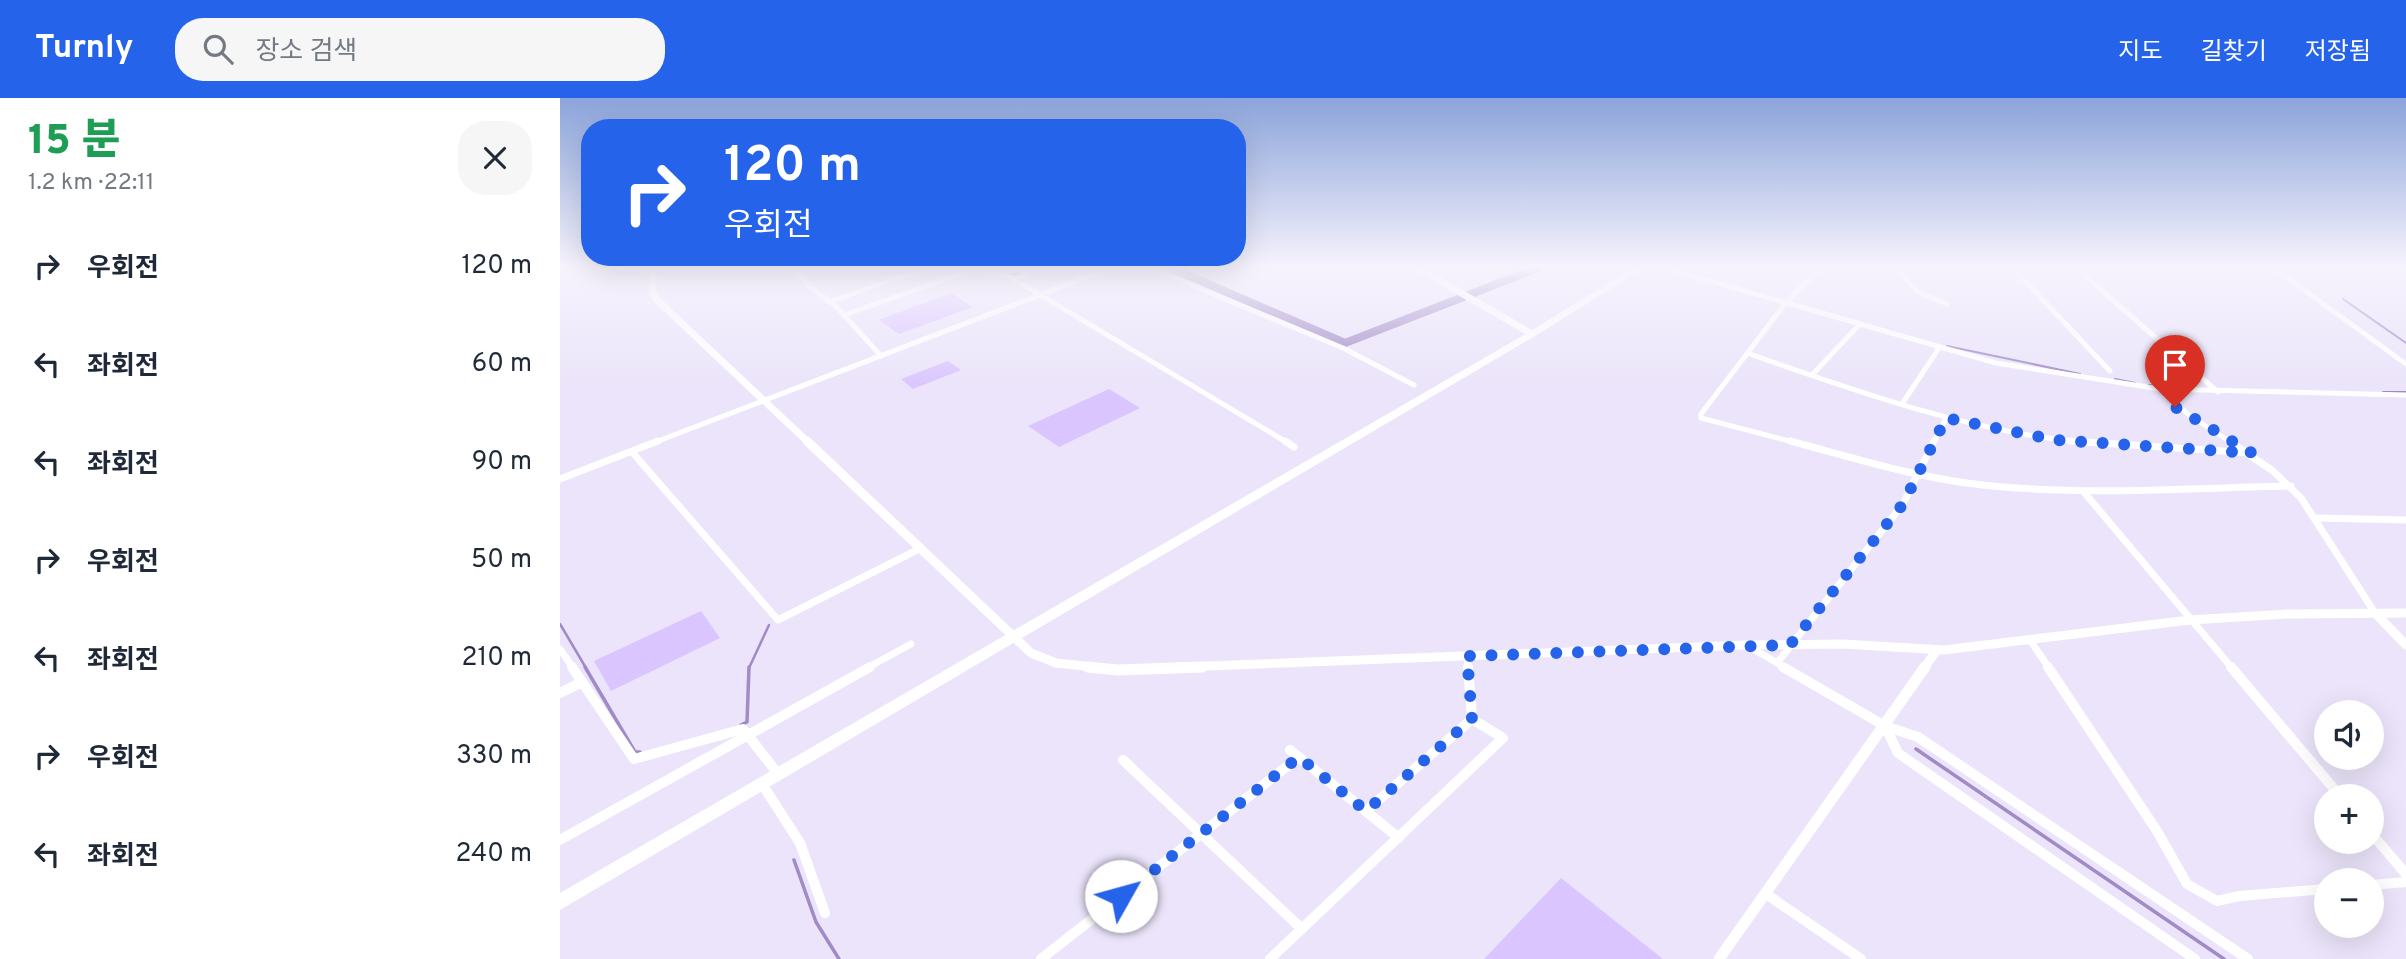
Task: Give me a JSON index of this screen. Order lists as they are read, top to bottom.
{
  "page": {
    "header": "Turnly",
    "search": "장소 검색",
    "nav": ["지도", "길찾기", "저장됨"],
    "heading": ["15 분", "1.2 km · 22:11"],
    "turn": ["120 m", "우회전"],
    "list": [
      {
        "name": "우회전",
        "value": "120 m"
      },
      {
        "name": "좌회전",
        "value": "60 m"
      },
      {
        "name": "좌회전",
        "value": "90 m"
      },
      {
        "name": "우회전",
        "value": "50 m"
      },
      {
        "name": "좌회전",
        "value": "210 m"
      },
      {
        "name": "우회전",
        "value": "330 m"
      },
      {
        "name": "좌회전",
        "value": "240 m"
      }
    ],
    "map_buttons": ["+", "−"]
  }
}
